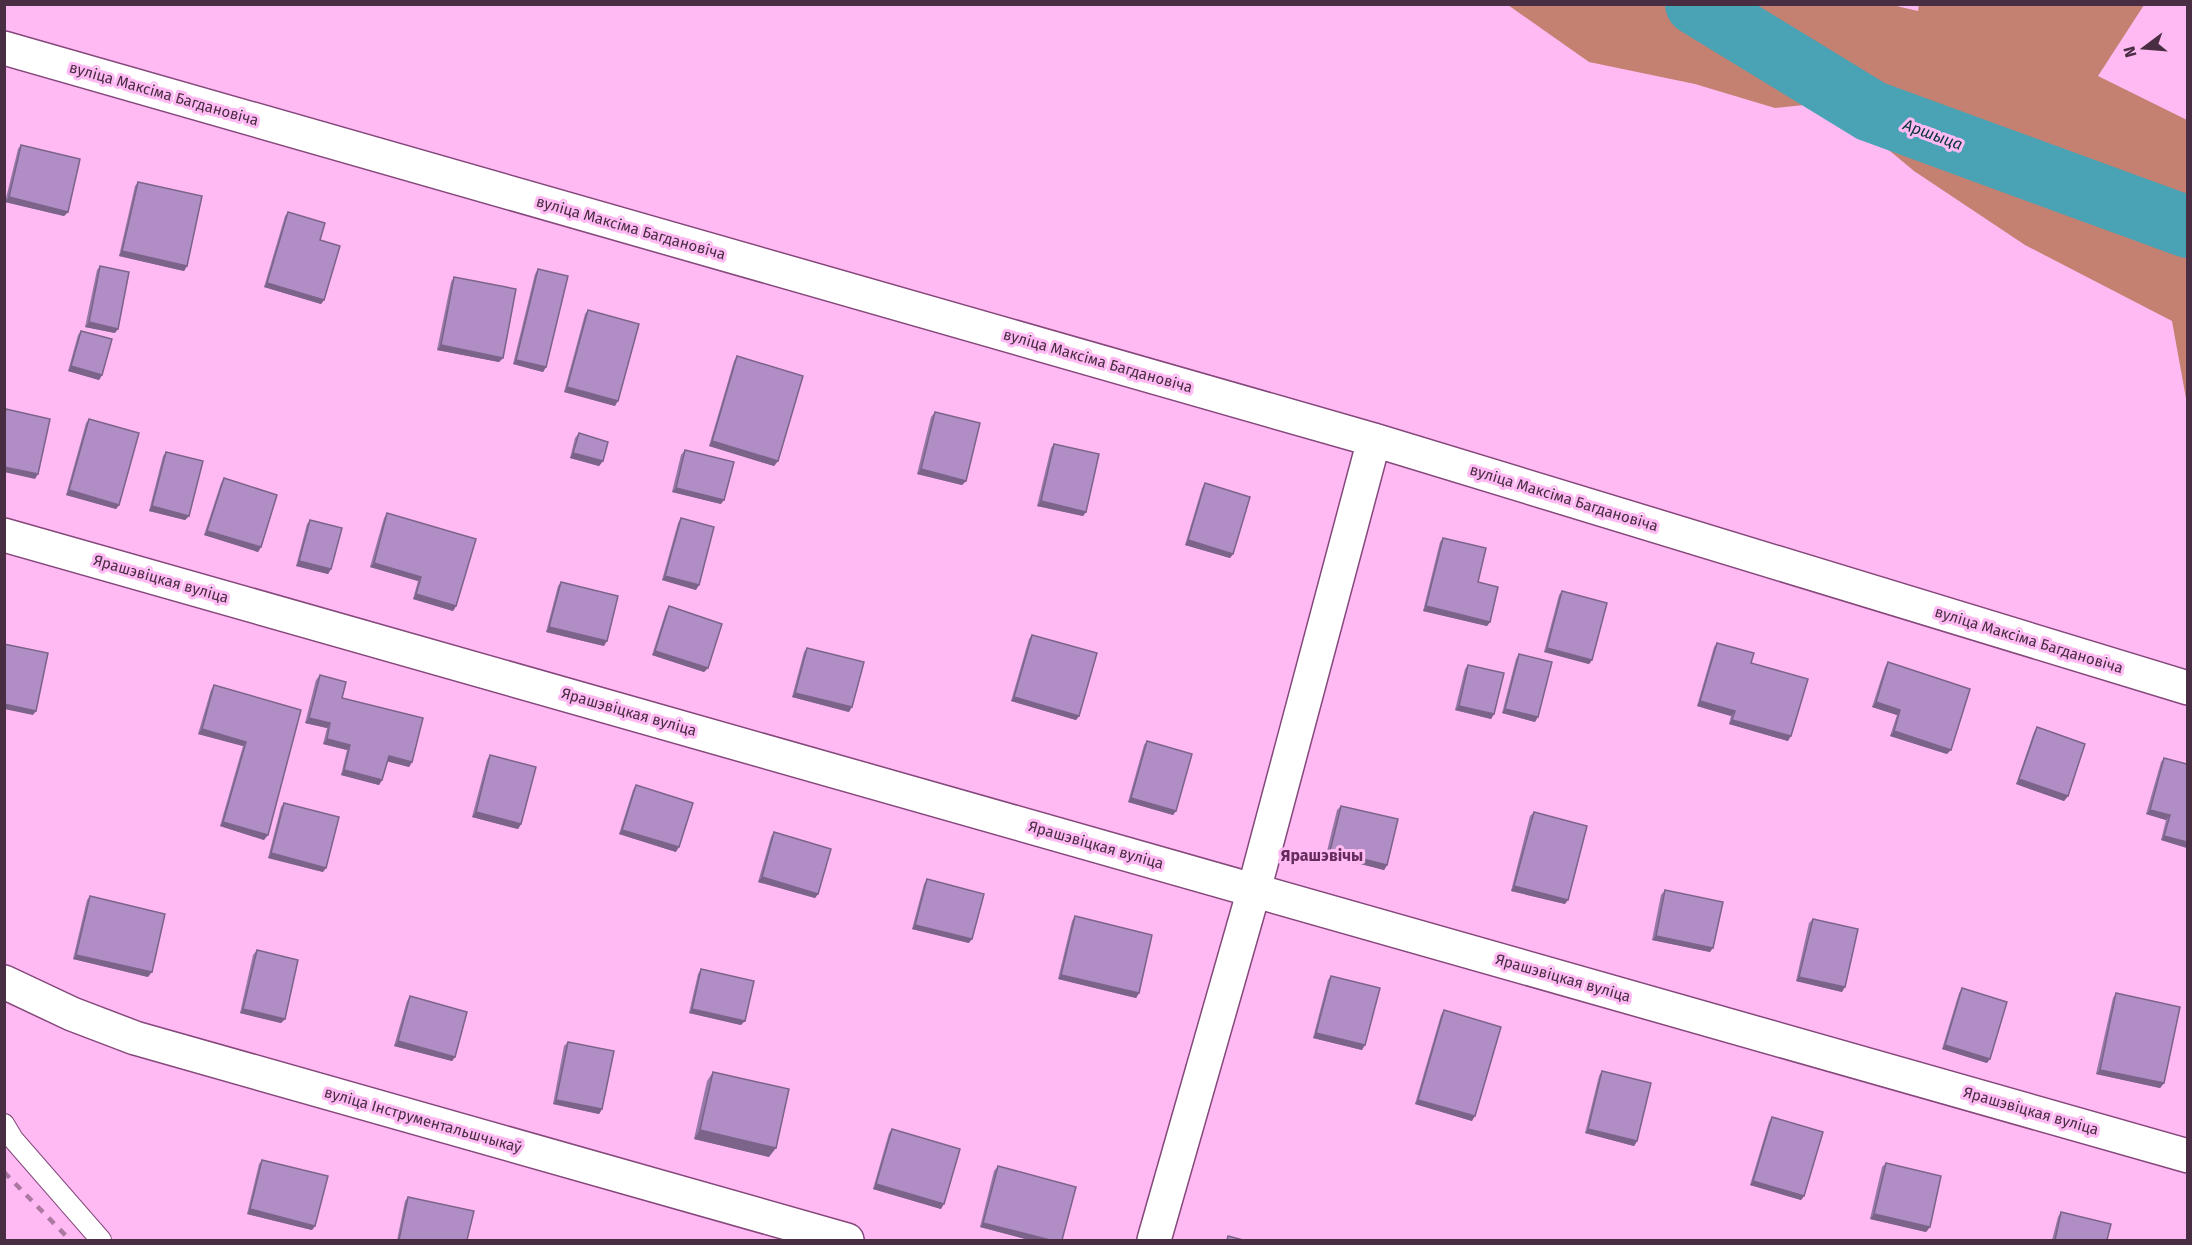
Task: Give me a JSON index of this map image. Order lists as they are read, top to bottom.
{
  "streets": {
    "street": ["вуліца Максіма Багдановіча", "Ярашэвіцкая вуліца", "вуліца Інструментальшчыкаў"]
  },
  "districts": ["Ярашэвічы"],
  "water": ["Аршыца"],
  "north": "left"
}
